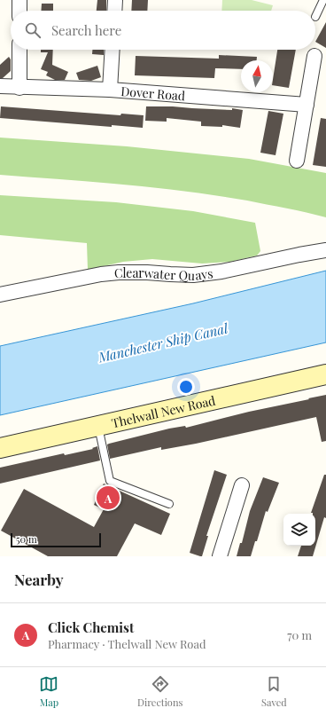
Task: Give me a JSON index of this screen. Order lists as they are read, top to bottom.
{
  "streets": {
    "main road": ["Thelwall New Road"],
    "street": ["Dover Road", "Clearwater Quays"]
  },
  "water": ["Manchester Ship Canal"],
  "scale_bar": "50 m",
  "north": "top",
  "page": {
    "search": "Search here",
    "pins": "A",
    "scale": "50 m",
    "heading": "Nearby",
    "list": [
      {
        "mark": "A",
        "name": "Click Chemist",
        "note": "Pharmacy · Thelwall New Road",
        "value": "70 m"
      }
    ],
    "nav": ["Map", "Directions", "Saved"]
  }
}
